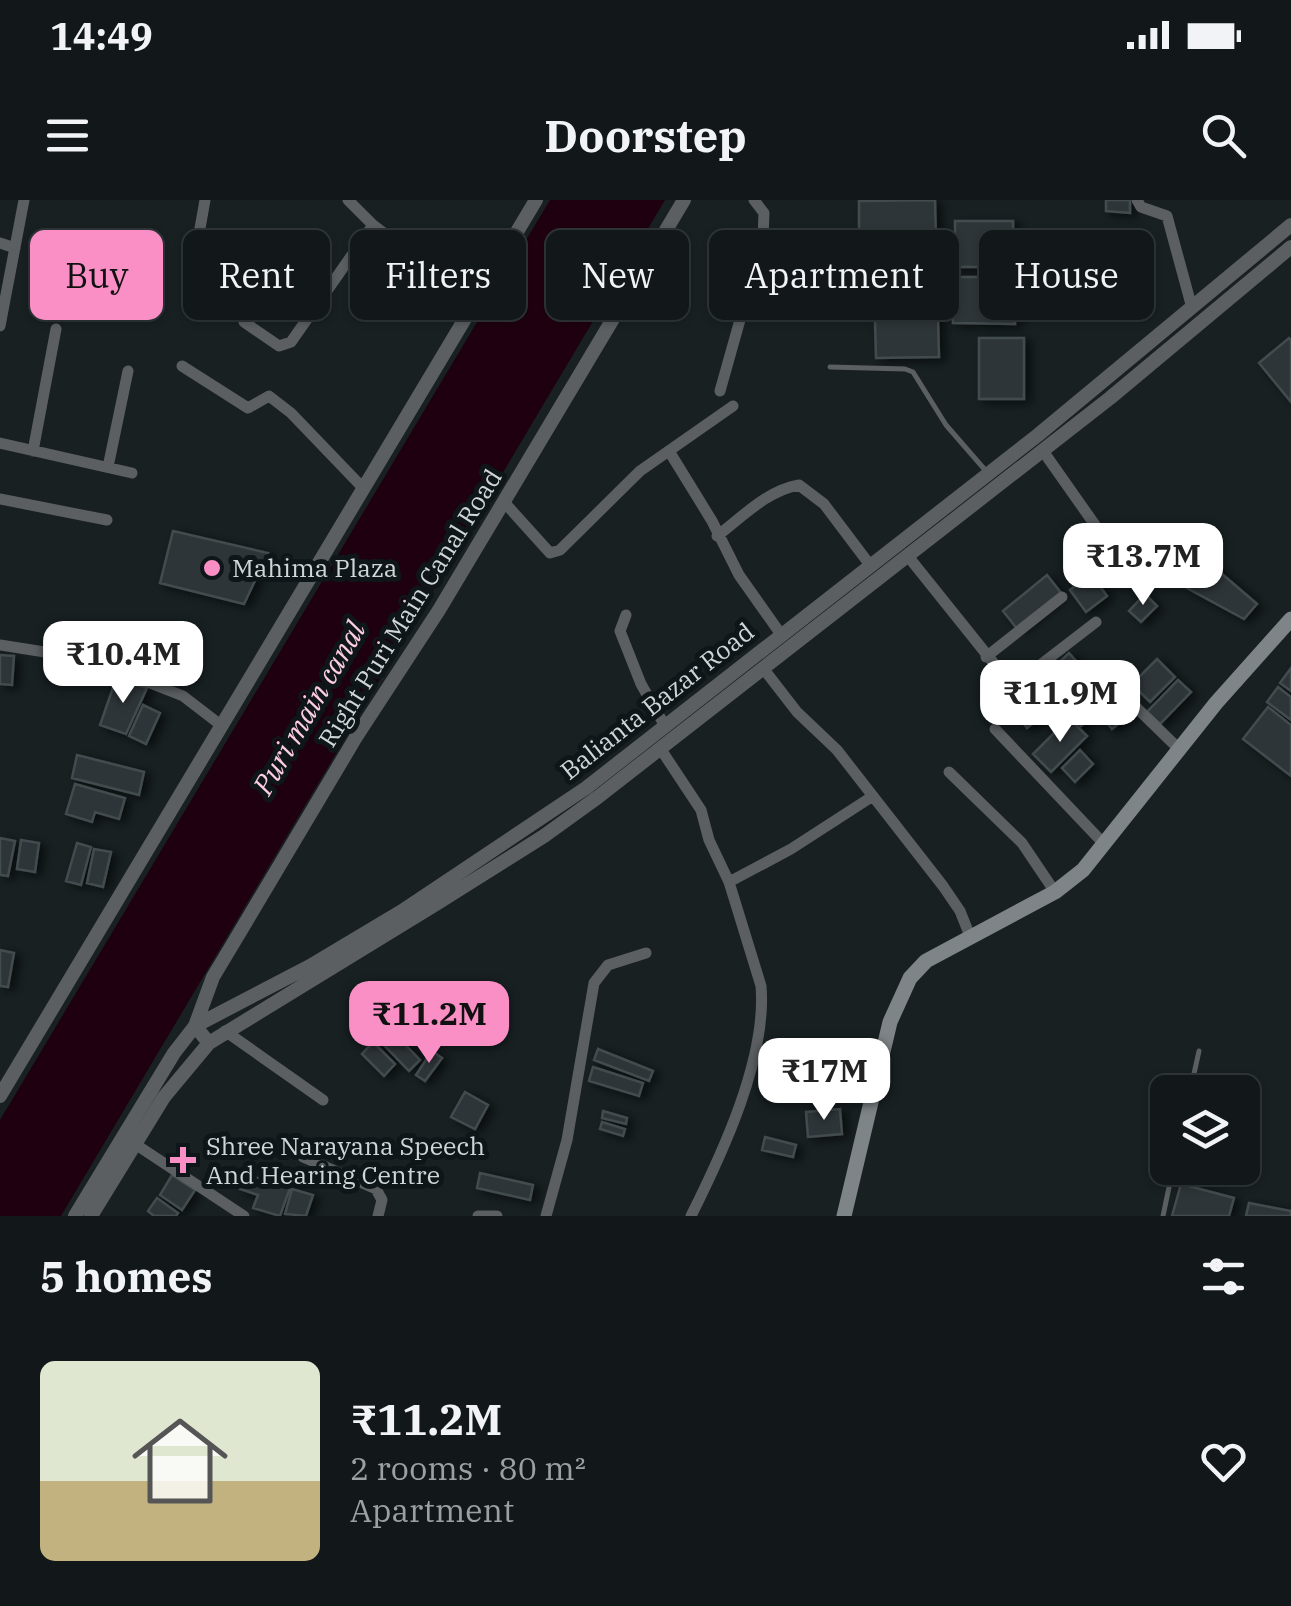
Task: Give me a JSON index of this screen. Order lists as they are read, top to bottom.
{
  "streets": {
    "street": ["Right Puri Main Canal Road", "Balianta Bazar Road"]
  },
  "crossings": [
    ["Right Puri Main Canal Road", "Balianta Bazar Road"]
  ],
  "water": ["Puri main canal"],
  "places": {
    "other": ["Mahima Plaza"],
    "health": ["Shree Narayana Speech And Hearing Centre"]
  },
  "page": {
    "status": "14:49",
    "header": "Doorstep",
    "chip": [
      "Buy",
      "Rent",
      "Filters",
      "New",
      "Apartment",
      "House"
    ],
    "price": [
      "₹13.7M",
      "₹10.4M",
      "₹11.9M",
      "₹11.2M",
      "₹17M"
    ],
    "heading": "5 homes",
    "list": [
      {
        "name": "₹11.2M",
        "note": "2 rooms · 80 m² · Apartment"
      }
    ]
  }
}
